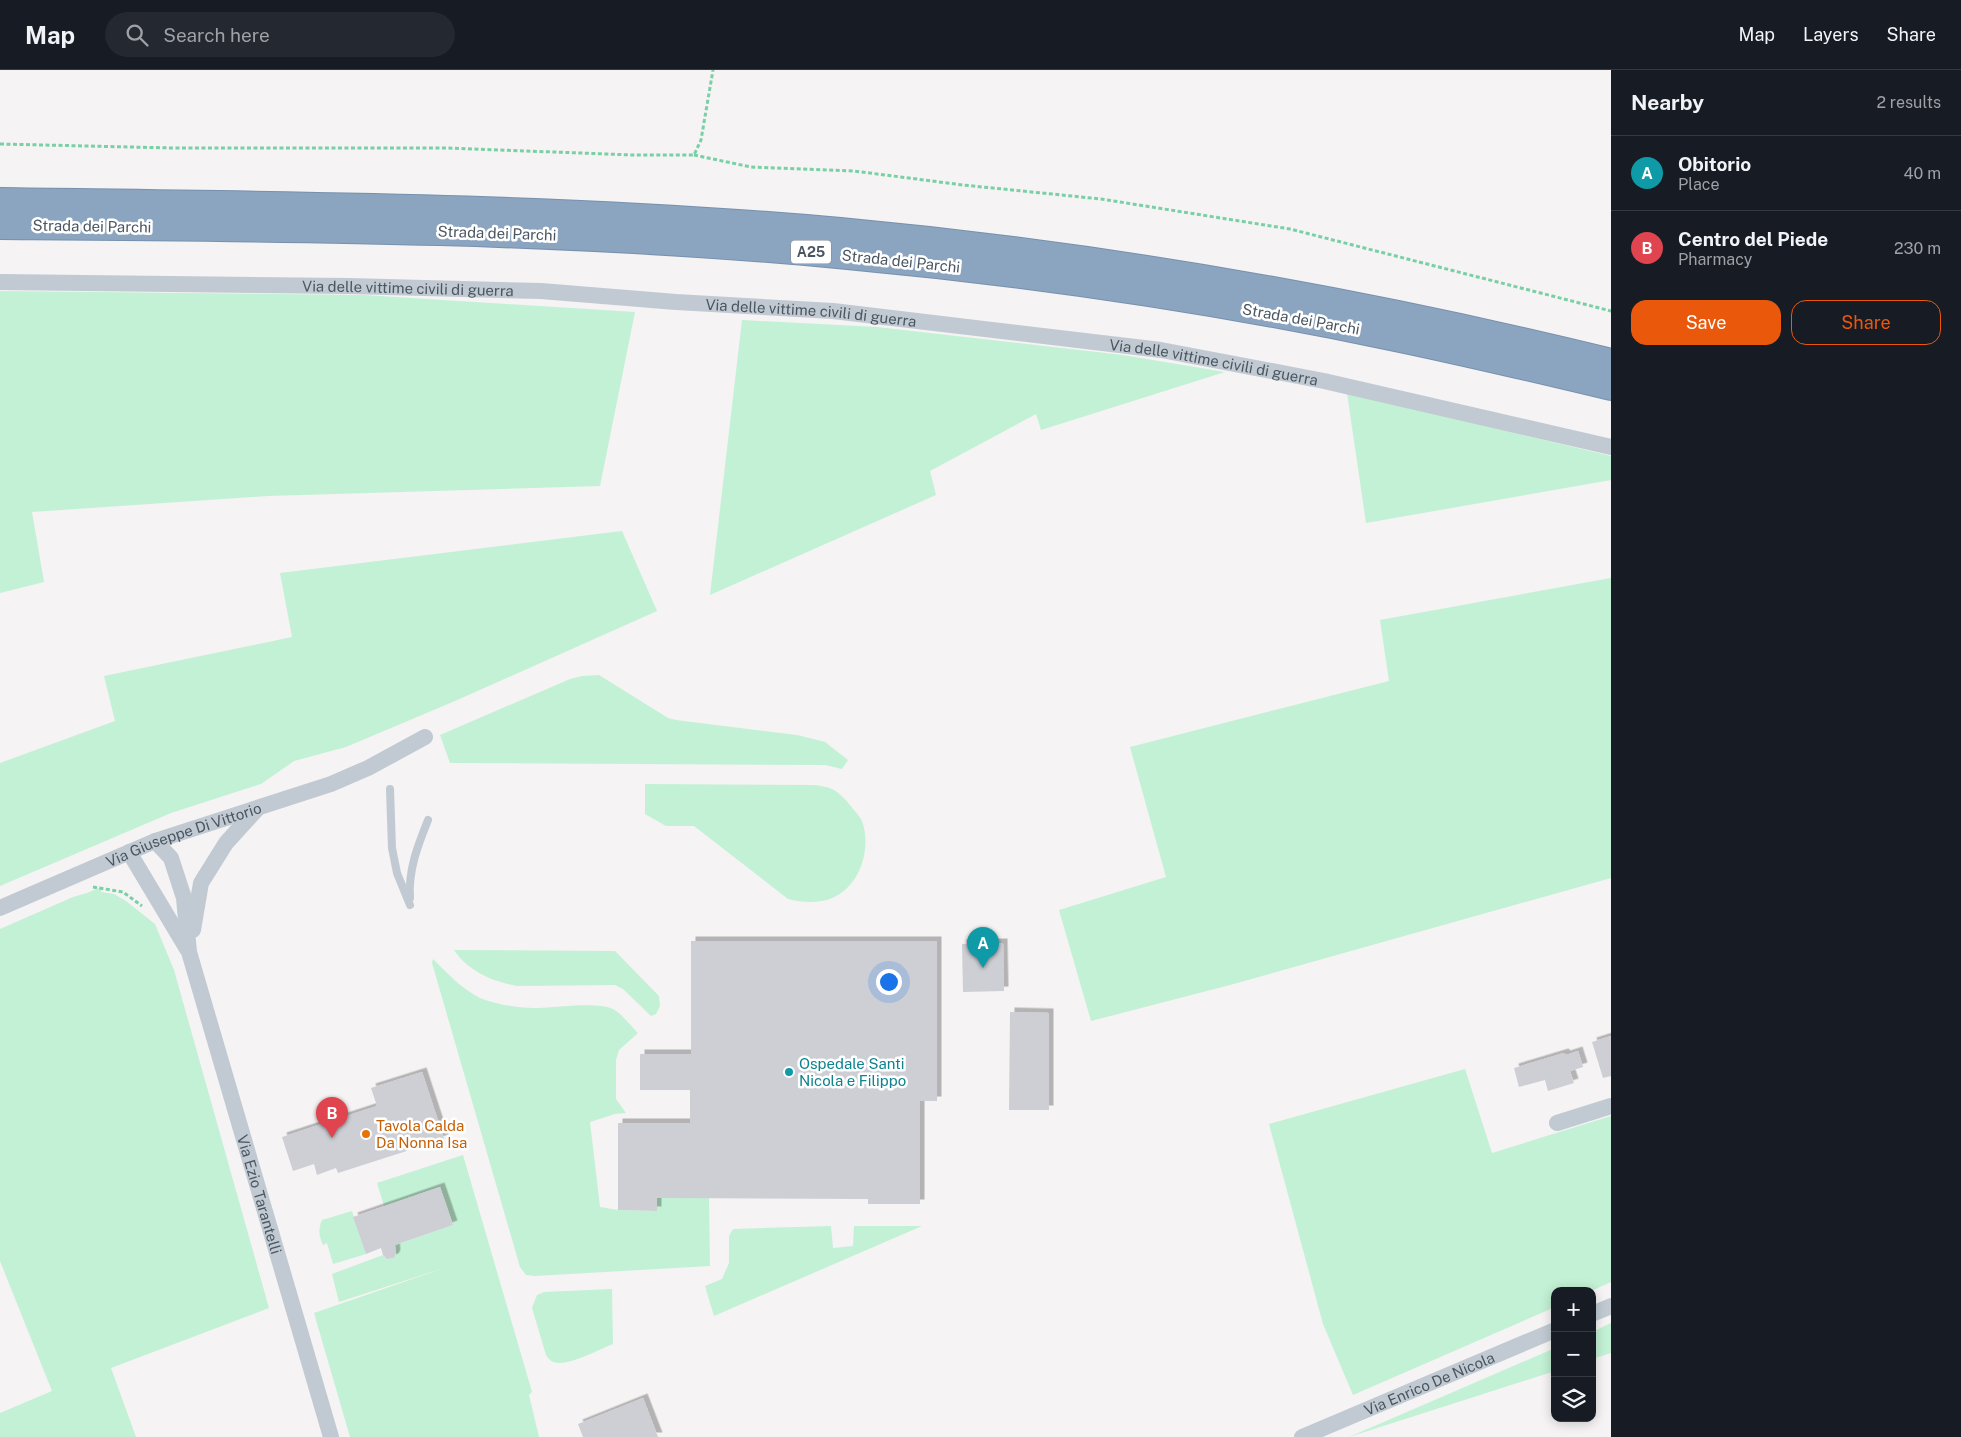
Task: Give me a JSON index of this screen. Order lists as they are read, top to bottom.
{
  "streets": {
    "highway": ["Strada dei Parchi", "A25"],
    "street": [
      "Via delle vittime civili di guerra",
      "Via Giuseppe Di Vittorio",
      "Via Ezio Tarantelli",
      "Via Enrico De Nicola"
    ]
  },
  "places": ["Ospedale Santi Nicola e Filippo", "Tavola Calda Da Nonna Isa"],
  "page": {
    "header": "Map",
    "search": "Search here",
    "nav": ["Map", "Layers", "Share"],
    "heading": ["Nearby", "2 results"],
    "list": [
      {
        "mark": "A",
        "name": "Obitorio",
        "note": "Place",
        "value": "40 m"
      },
      {
        "mark": "B",
        "name": "Centro del Piede",
        "note": "Pharmacy",
        "value": "230 m"
      }
    ],
    "buttons": ["Save", "Share"],
    "pins": ["A", "B"],
    "map_buttons": ["+", "−"]
  }
}
